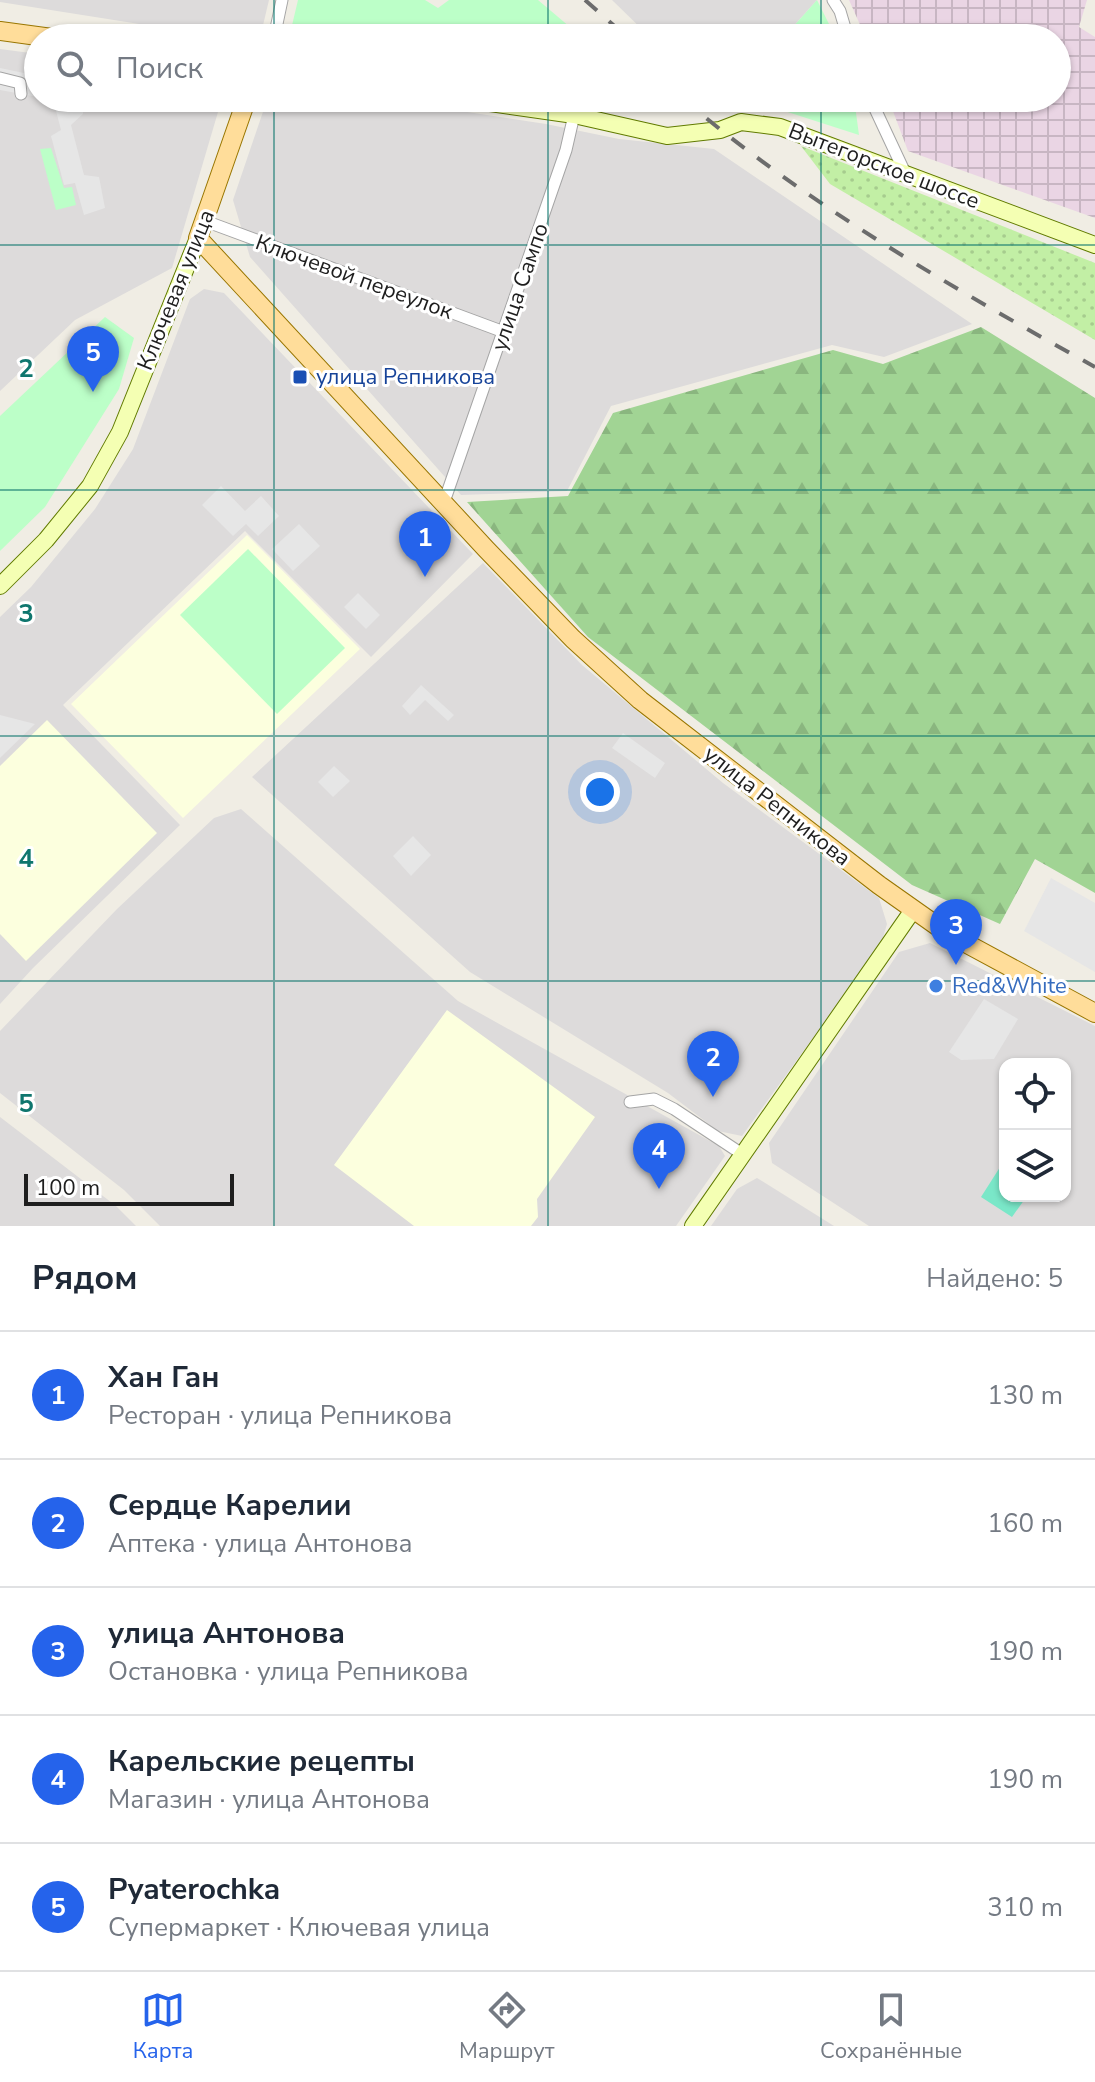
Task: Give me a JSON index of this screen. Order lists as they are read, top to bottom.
{
  "streets": {
    "main road": ["Вытегорское шоссе", "Ключевая улица", "улица Репникова"],
    "street": ["Ключевой переулок", "улица Сампо"]
  },
  "crossings": [
    ["Вытегорское шоссе", "улица Сампо"],
    ["Ключевой переулок", "улица Сампо"],
    ["Ключевой переулок", "Ключевая улица"],
    ["Ключевой переулок", "улица Репникова"],
    ["улица Сампо", "улица Репникова"],
    ["Ключевая улица", "улица Репникова"]
  ],
  "places": {
    "transit": ["улица Репникова"],
    "other": ["Red&White"]
  },
  "scale_bar": "100 m",
  "page": {
    "search": "Поиск",
    "pins": [
      "5",
      "1",
      "3",
      "2",
      "4"
    ],
    "scale": "100 m",
    "heading": ["Рядом", "Найдено: 5"],
    "list": [
      {
        "mark": "1",
        "name": "Хан Ган",
        "note": "Ресторан · улица Репникова",
        "value": "130 m"
      },
      {
        "mark": "2",
        "name": "Сердце Карелии",
        "note": "Аптека · улица Антонова",
        "value": "160 m"
      },
      {
        "mark": "3",
        "name": "улица Антонова",
        "note": "Остановка · улица Репникова",
        "value": "190 m"
      },
      {
        "mark": "4",
        "name": "Карельские рецепты",
        "note": "Магазин · улица Антонова",
        "value": "190 m"
      },
      {
        "mark": "5",
        "name": "Pyaterochka",
        "note": "Супермаркет · Ключевая улица",
        "value": "310 m"
      }
    ],
    "nav": ["Карта", "Маршрут", "Сохранённые"]
  },
  "grid": {
    "rows": [
      "2",
      "3",
      "4",
      "5"
    ]
  }
}
